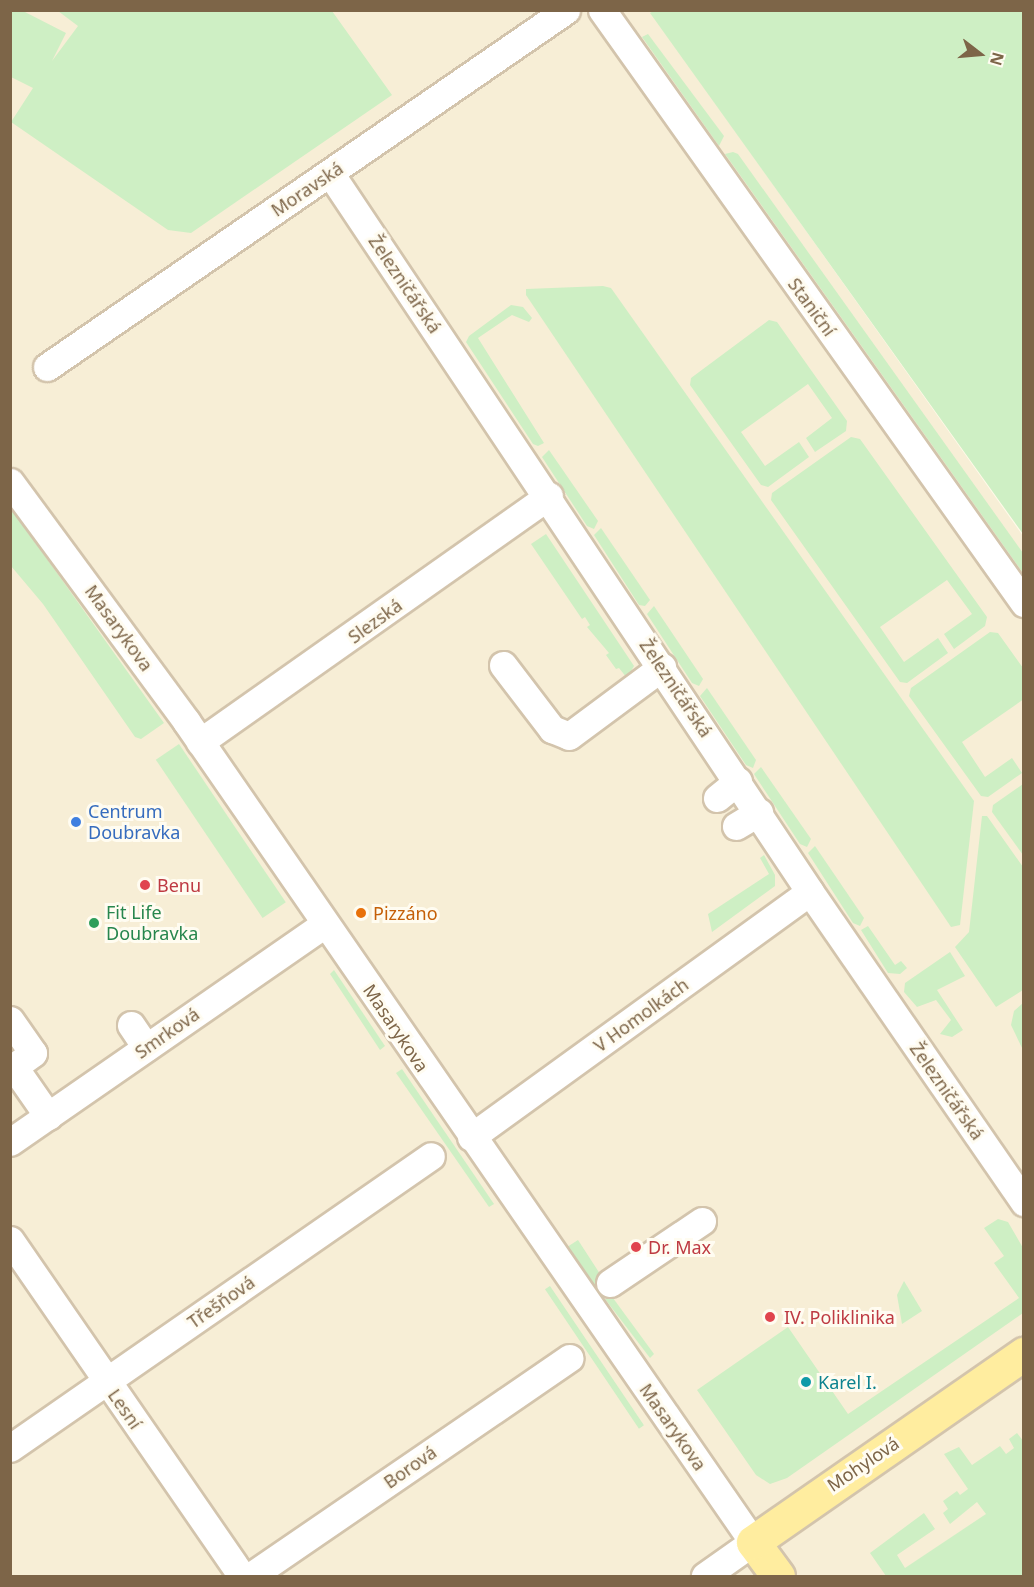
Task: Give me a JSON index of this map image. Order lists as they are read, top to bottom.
{
  "streets": {
    "main road": ["Masarykova", "Mohylová"],
    "street": [
      "Moravská",
      "Železničářská",
      "Staniční",
      "Slezská",
      "V Homolkách",
      "Smrková",
      "Třešňová",
      "Lesní",
      "Borová"
    ]
  },
  "crossings": [
    ["Moravská", "Železničářská"],
    ["Železničářská", "Slezská"],
    ["Železničářská", "V Homolkách"],
    ["Slezská", "Masarykova"],
    ["Masarykova", "V Homolkách"],
    ["Masarykova", "Smrková"],
    ["Masarykova", "Mohylová"],
    ["Třešňová", "Lesní"]
  ],
  "places": [
    "Centrum Doubravka",
    "Benu",
    "Pizzáno",
    "Fit Life Doubravka",
    "Dr. Max",
    "IV. Poliklinika",
    "Karel I."
  ],
  "north": "right"
}
